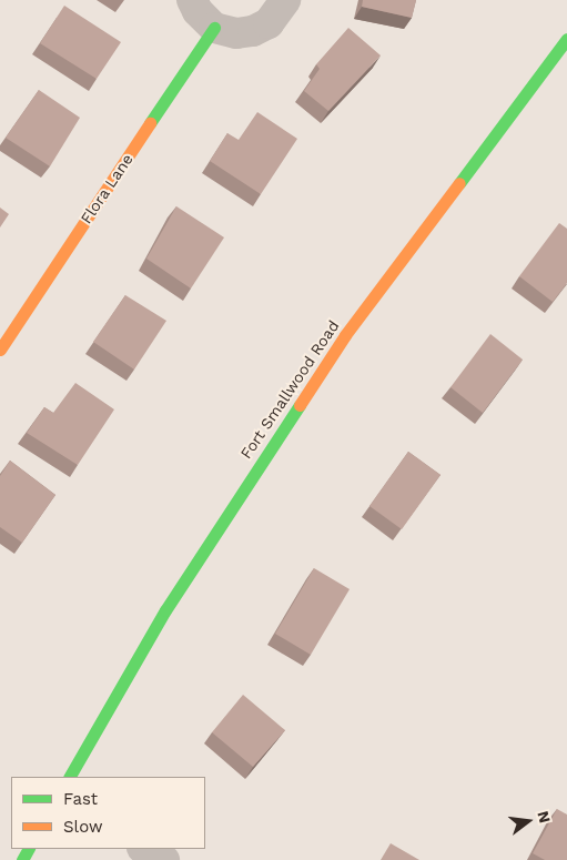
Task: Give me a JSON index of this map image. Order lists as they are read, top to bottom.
{
  "streets": {
    "main road": ["Flora Lane", "Fort Smallwood Road"]
  },
  "legend": ["Fast", "Slow"],
  "north": "right"
}
